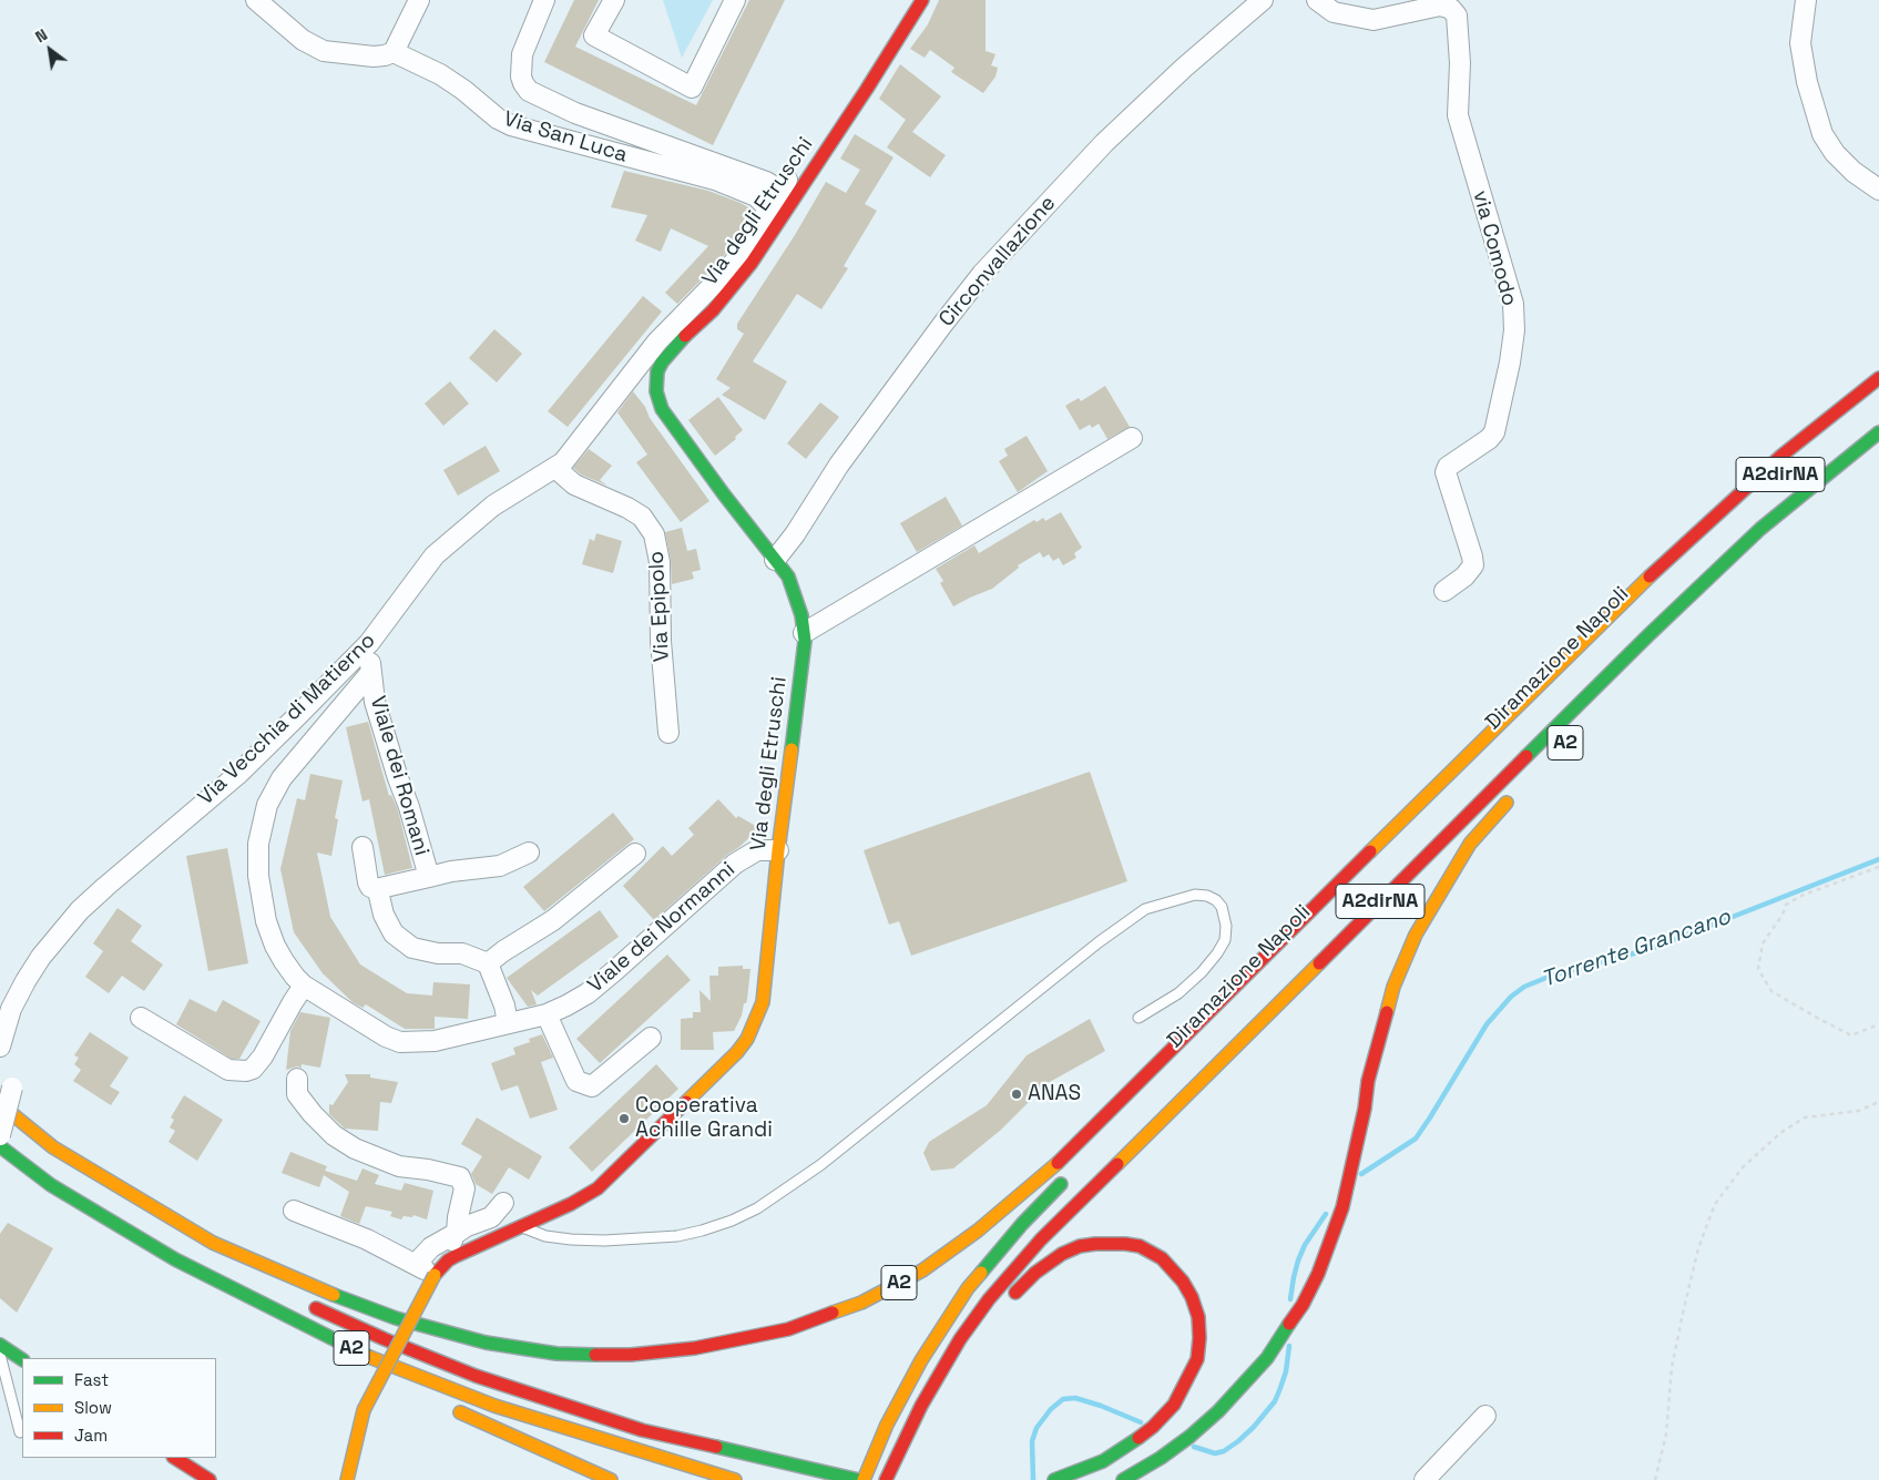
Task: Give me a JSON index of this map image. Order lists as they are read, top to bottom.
{
  "streets": {
    "main road": [
      "Via degli Etruschi",
      "A2dirNA",
      "Diramazione Napoli",
      "A2"
    ],
    "street": [
      "Via San Luca",
      "via Comodo",
      "Circonvallazione",
      "Via Epipolo",
      "Via Vecchia di Matierno",
      "Viale dei Romani",
      "Viale dei Normanni"
    ]
  },
  "crossings": [
    ["Via San Luca", "Via Vecchia di Matierno"],
    ["Via degli Etruschi", "Circonvallazione"],
    ["Via degli Etruschi", "Via Vecchia di Matierno"],
    ["Via degli Etruschi", "Viale dei Normanni"],
    ["Via Epipolo", "Via Vecchia di Matierno"],
    ["Via Vecchia di Matierno", "Viale dei Romani"],
    ["Viale dei Romani", "Viale dei Normanni"]
  ],
  "water": ["Torrente Grancano"],
  "places": ["ANAS", "Cooperativa Achille Grandi"],
  "legend": ["Fast", "Slow", "Jam"],
  "north": "top left"
}
